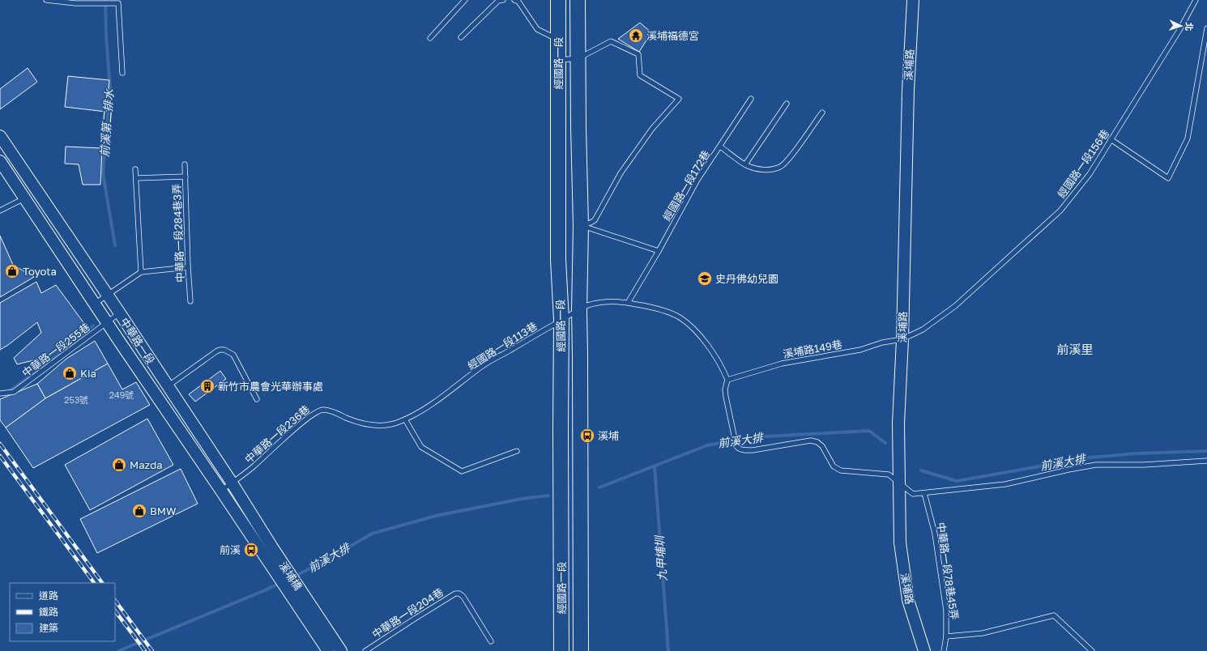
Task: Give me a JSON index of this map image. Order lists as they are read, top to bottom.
{
  "streets": {
    "main road": ["經國路一段"],
    "street": ["溪埔路", "中華路一段", "溪埔橋"],
    "lane": [
      "經國路一段156巷",
      "經國路一段172巷",
      "中華路一段284巷3弄",
      "經國路一段113巷",
      "溪埔路149巷",
      "中華路一段255巷",
      "中華路一段236巷",
      "中華路一段78巷45弄",
      "中華路一段204巷"
    ]
  },
  "crossings": [
    ["經國路一段", "經國路一段113巷"],
    ["溪埔路", "經國路一段156巷"],
    ["溪埔路", "溪埔路149巷"],
    ["經國路一段156巷", "溪埔路149巷"],
    ["中華路一段", "中華路一段255巷"],
    ["中華路一段", "中華路一段236巷"],
    ["中華路一段", "溪埔橋"],
    ["經國路一段113巷", "中華路一段236巷"]
  ],
  "districts": ["前溪里"],
  "water": ["前溪第二排水", "前溪大排", "九甲埔圳"],
  "places": {
    "temple": ["溪埔福德宮"],
    "shop": [
      "Toyota",
      "Kia",
      "Mazda",
      "BMW"
    ],
    "school or university": ["史丹佛幼兒園"],
    "building": ["新竹市農會光華辦事處"],
    "bus stop": ["溪埔", "前溪"]
  },
  "house_numbers": ["249號", "253號"],
  "legend": ["道路", "鐵路", "建築"],
  "north": "right"
}
